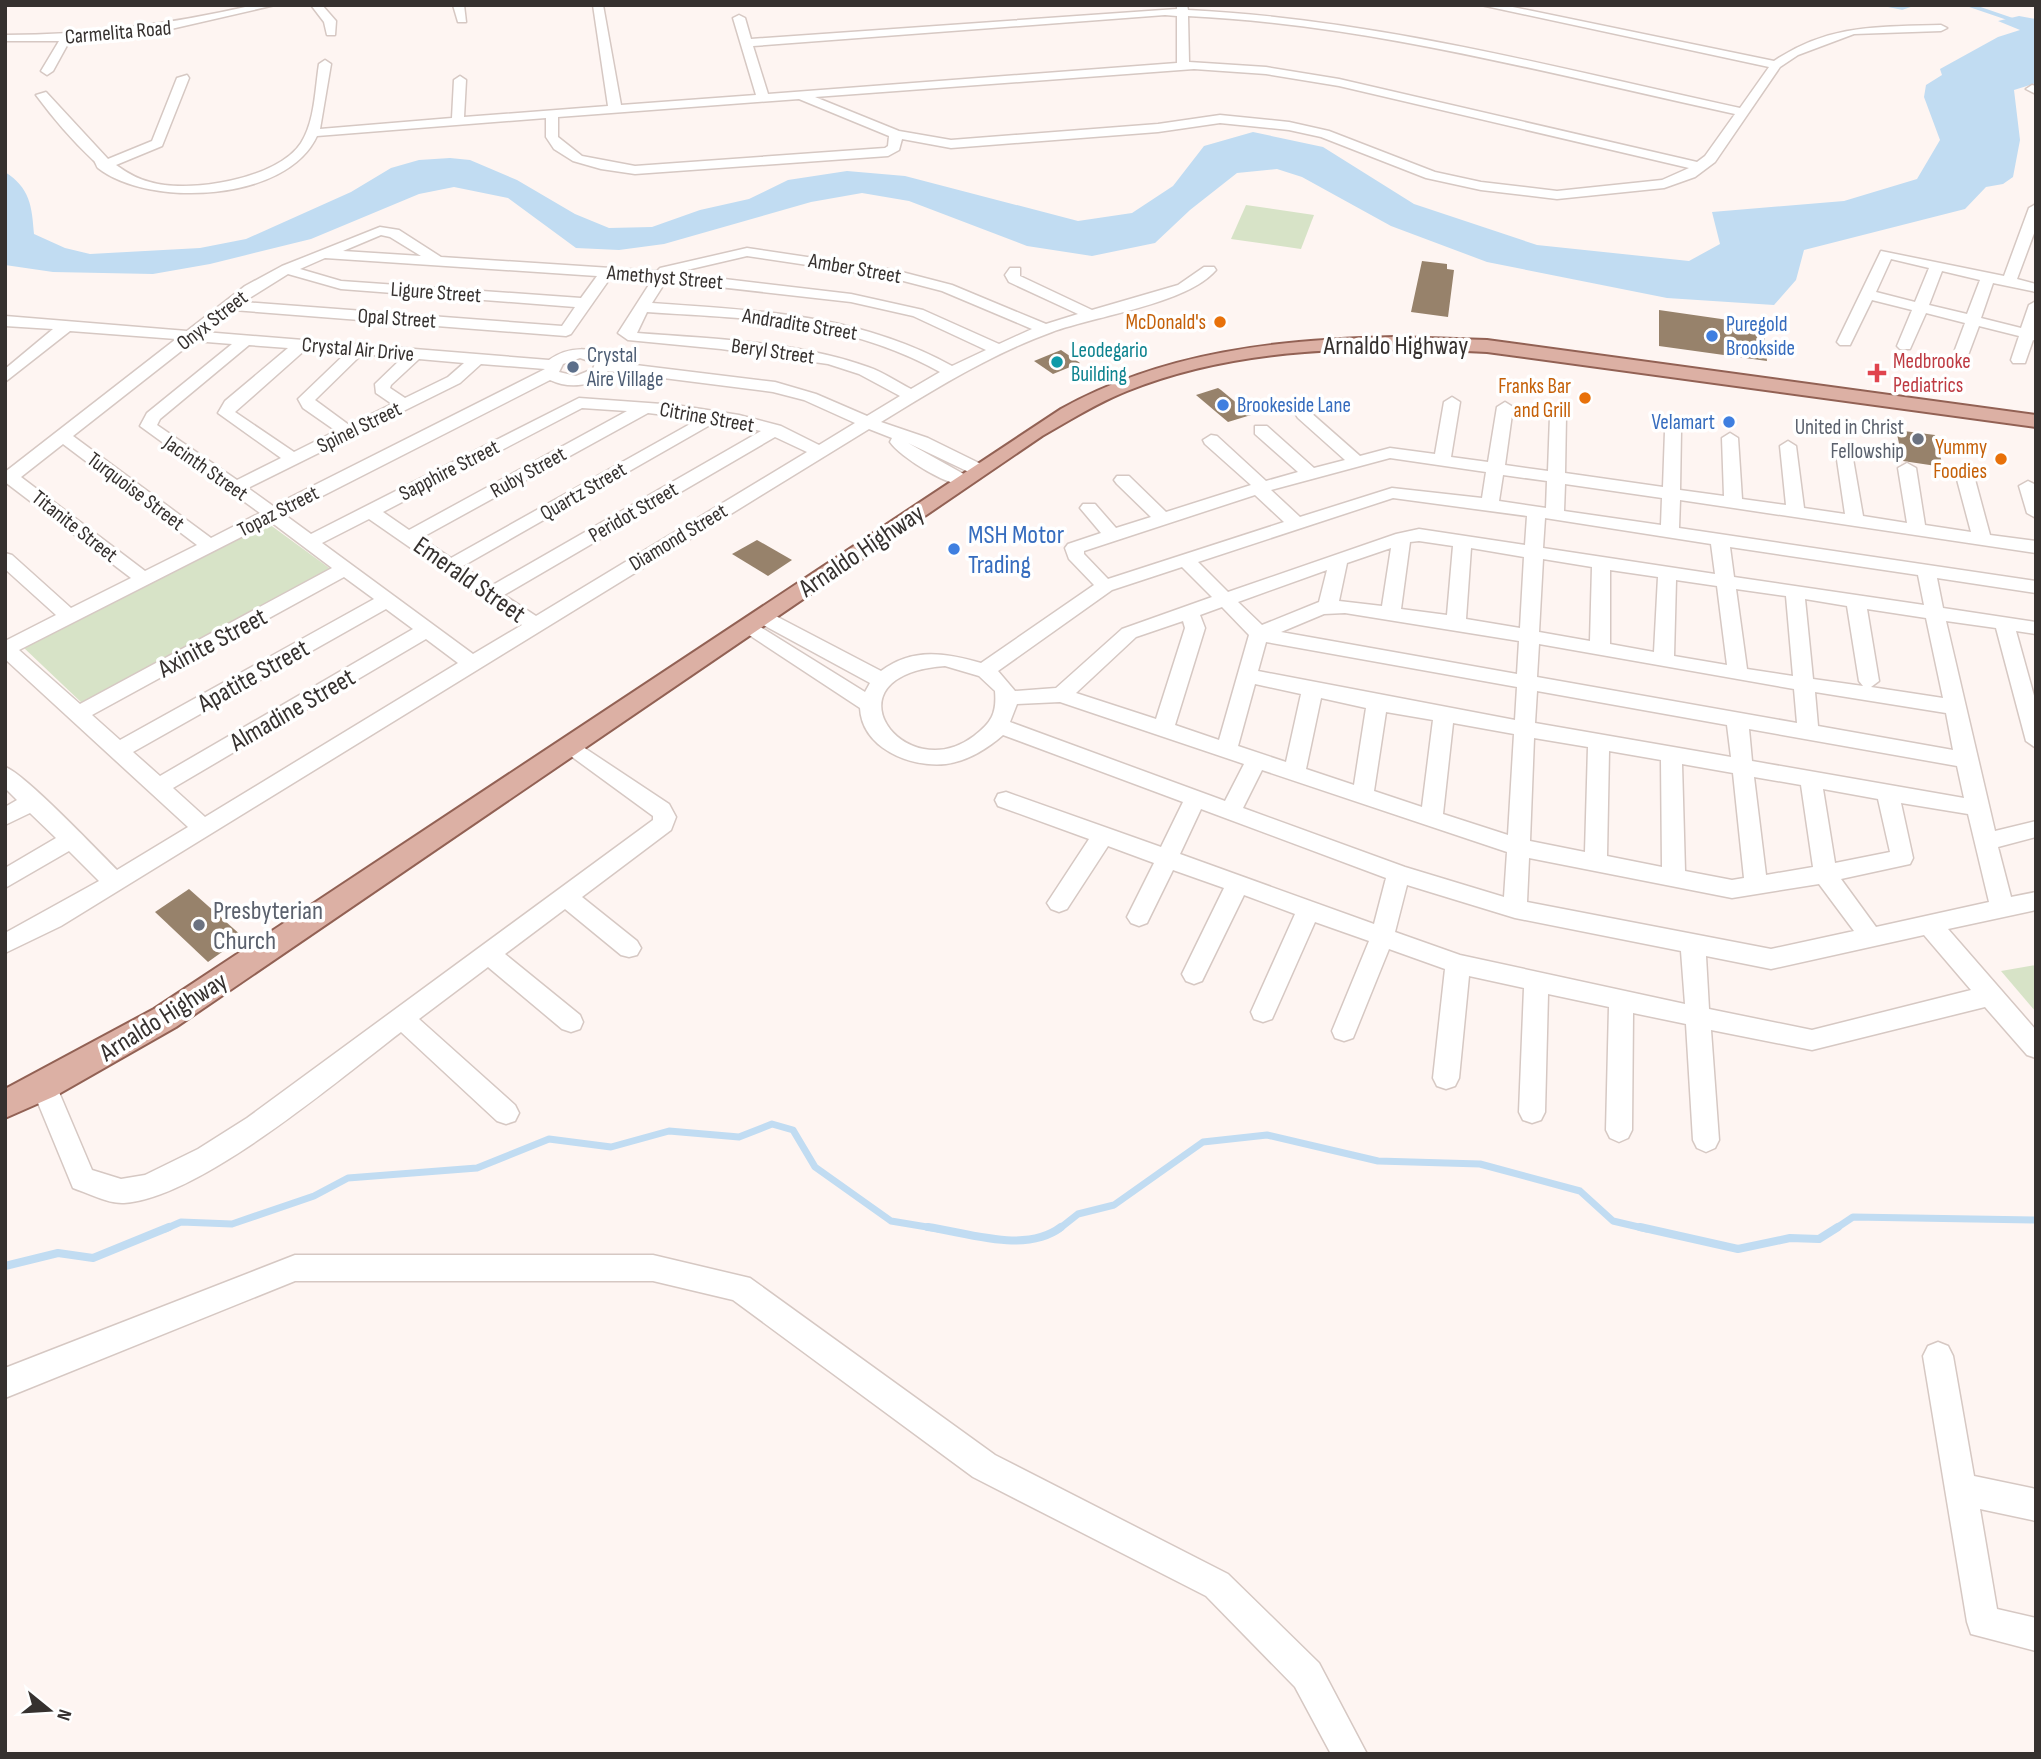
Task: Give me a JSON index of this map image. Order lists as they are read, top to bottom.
{
  "streets": {
    "main road": ["Arnaldo Highway"],
    "street": [
      "Carmelita Road",
      "Amber Street",
      "Amethyst Street",
      "Ligure Street",
      "Opal Street",
      "Onyx Street",
      "Andradite Street",
      "Crystal Air Drive",
      "Beryl Street",
      "Citrine Street",
      "Spinel Street",
      "Jacinth Street",
      "Sapphire Street",
      "Ruby Street",
      "Turquoise Street",
      "Quartz Street",
      "Topaz Street",
      "Peridot Street",
      "Titanite Street",
      "Diamond Street",
      "Emerald Street",
      "Axinite Street",
      "Apatite Street",
      "Almadine Street"
    ]
  },
  "crossings": [
    ["Amber Street", "Amethyst Street"],
    ["Amber Street", "Diamond Street"],
    ["Amethyst Street", "Onyx Street"],
    ["Amethyst Street", "Diamond Street"],
    ["Ligure Street", "Opal Street"],
    ["Ligure Street", "Onyx Street"],
    ["Opal Street", "Onyx Street"],
    ["Onyx Street", "Crystal Air Drive"],
    ["Onyx Street", "Turquoise Street"],
    ["Onyx Street", "Titanite Street"],
    ["Andradite Street", "Beryl Street"],
    ["Andradite Street", "Diamond Street"],
    ["Crystal Air Drive", "Spinel Street"],
    ["Crystal Air Drive", "Jacinth Street"],
    ["Crystal Air Drive", "Topaz Street"],
    ["Beryl Street", "Diamond Street"],
    ["Citrine Street", "Sapphire Street"],
    ["Citrine Street", "Ruby Street"],
    ["Citrine Street", "Quartz Street"],
    ["Citrine Street", "Peridot Street"],
    ["Citrine Street", "Diamond Street"],
    ["Spinel Street", "Jacinth Street"],
    ["Jacinth Street", "Sapphire Street"],
    ["Jacinth Street", "Topaz Street"],
    ["Jacinth Street", "Diamond Street"],
    ["Jacinth Street", "Axinite Street"],
    ["Jacinth Street", "Apatite Street"],
    ["Jacinth Street", "Almadine Street"],
    ["Sapphire Street", "Emerald Street"],
    ["Ruby Street", "Emerald Street"],
    ["Turquoise Street", "Topaz Street"],
    ["Quartz Street", "Emerald Street"],
    ["Topaz Street", "Titanite Street"],
    ["Peridot Street", "Emerald Street"],
    ["Diamond Street", "Emerald Street"]
  ],
  "places": {
    "other": [
      "McDonald's",
      "Puregold Brookside",
      "Leodegario Building",
      "Crystal Aire Village",
      "Franks Bar and Grill",
      "Brookeside Lane",
      "Velamart",
      "United in Christ Fellowship",
      "Yummy Foodies",
      "MSH Motor Trading",
      "Presbyterian Church"
    ],
    "health": ["Medbrooke Pediatrics"]
  },
  "north": "right"
}
